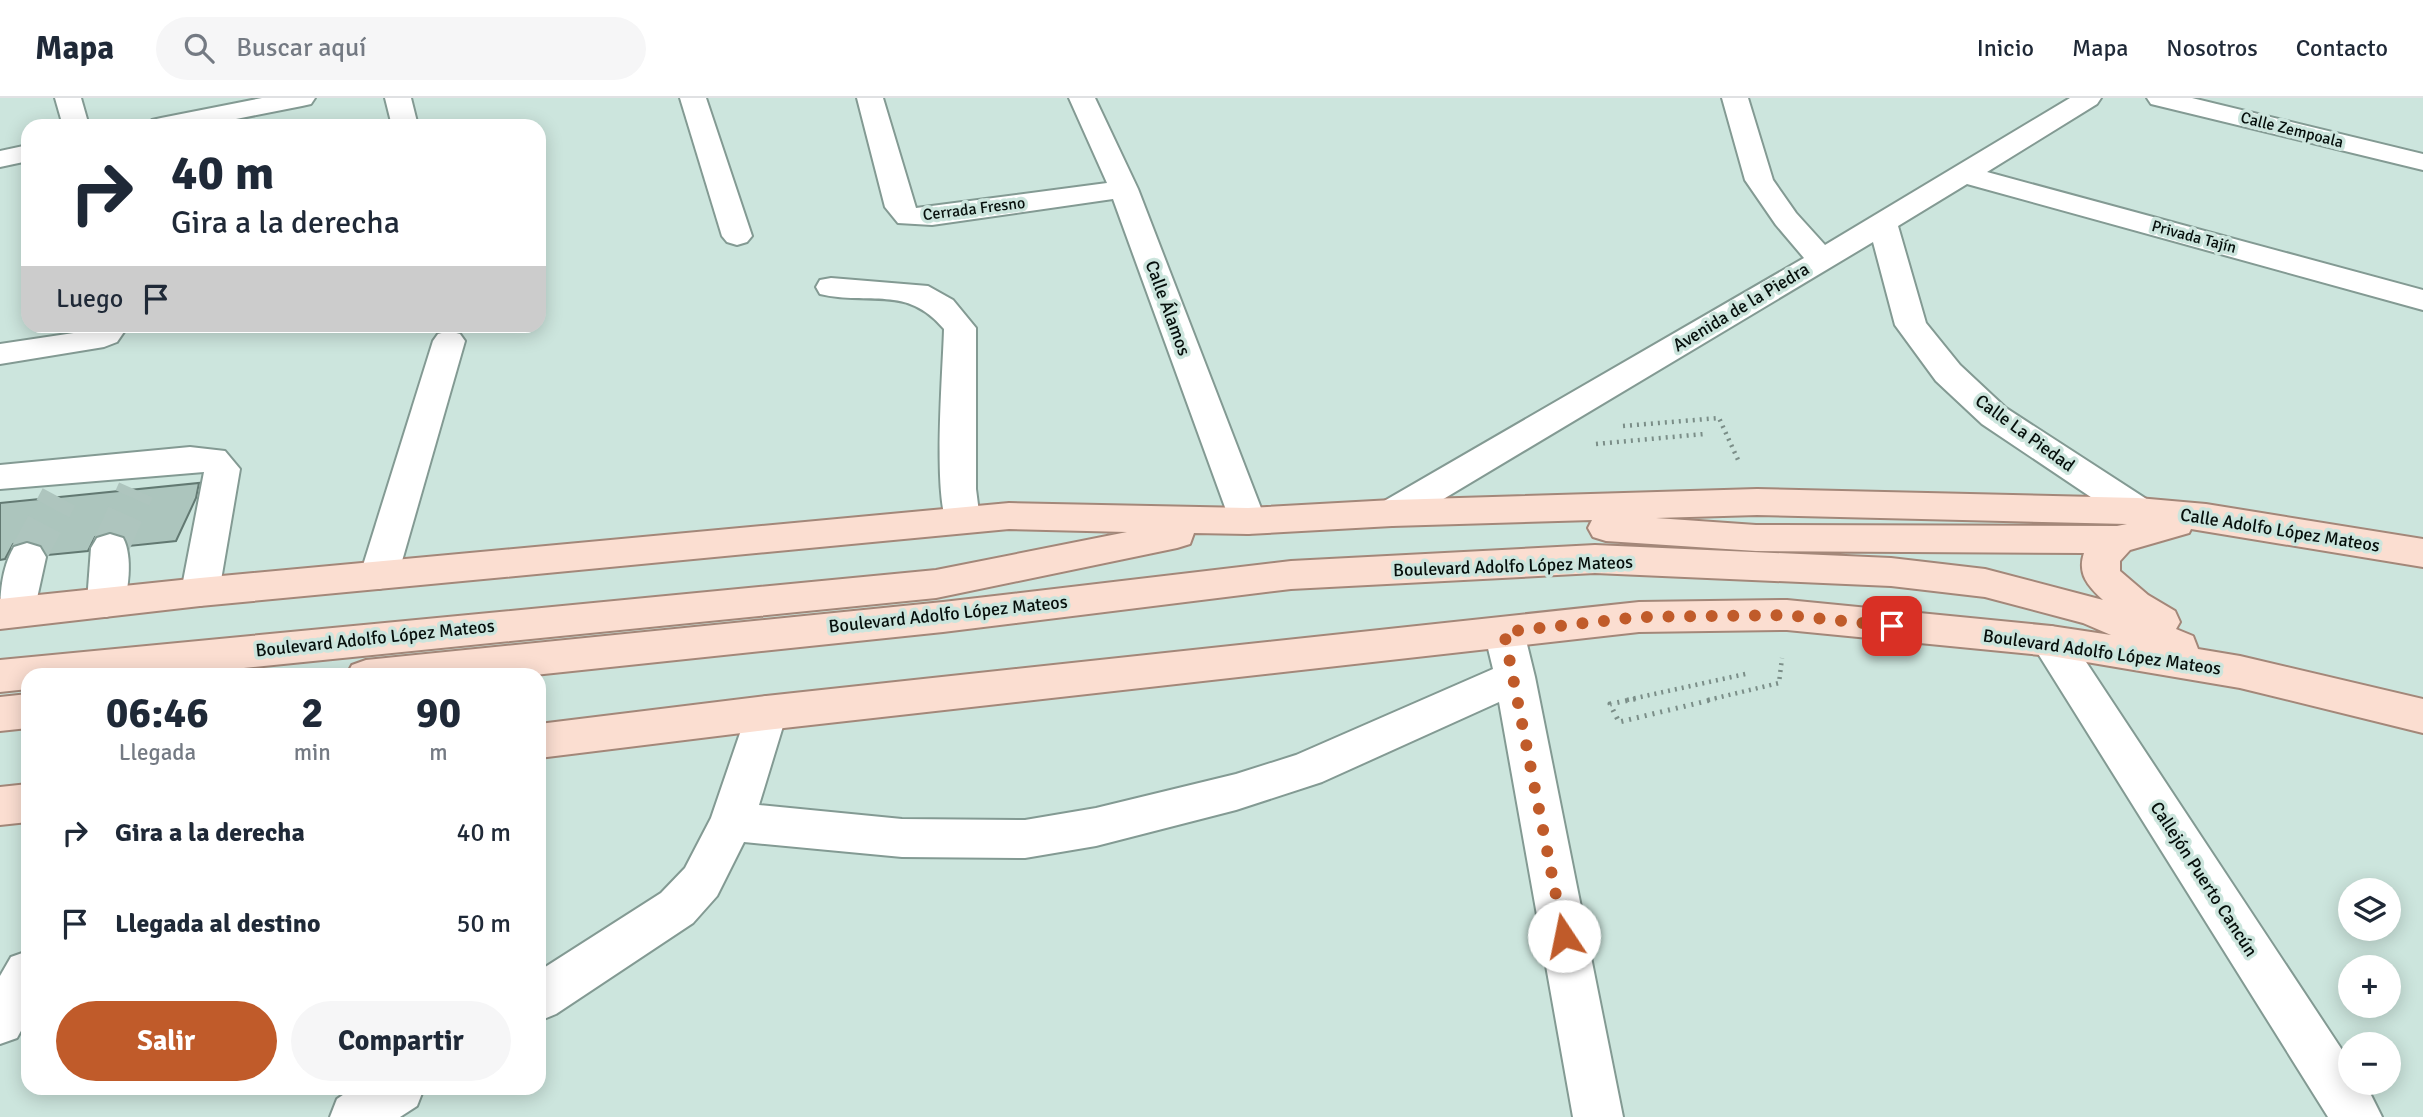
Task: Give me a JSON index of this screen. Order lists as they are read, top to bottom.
{
  "streets": {
    "main road": ["Calle Adolfo López Mateos", "Boulevard Adolfo López Mateos"],
    "street": [
      "Calle Zempoala",
      "Cerrada Fresno",
      "Privada Tajín",
      "Avenida de la Piedra",
      "Calle Álamos",
      "Calle La Piedad",
      "Callejón Puerto Cancún"
    ]
  },
  "crossings": [
    ["Cerrada Fresno", "Calle Álamos"],
    ["Privada Tajín", "Avenida de la Piedra"],
    ["Avenida de la Piedra", "Calle La Piedad"],
    ["Avenida de la Piedra", "Boulevard Adolfo López Mateos"],
    ["Calle Álamos", "Boulevard Adolfo López Mateos"],
    ["Calle La Piedad", "Calle Adolfo López Mateos"],
    ["Calle La Piedad", "Boulevard Adolfo López Mateos"],
    ["Calle Adolfo López Mateos", "Boulevard Adolfo López Mateos"],
    ["Boulevard Adolfo López Mateos", "Callejón Puerto Cancún"]
  ],
  "page": {
    "header": "Mapa",
    "search": "Buscar aquí",
    "nav": [
      "Inicio",
      "Mapa",
      "Nosotros",
      "Contacto"
    ],
    "turn": ["40 m", "Gira a la derecha"],
    "then": "Luego",
    "eta": [
      "06:46",
      "Llegada",
      "2",
      "min",
      "90",
      "m"
    ],
    "list": [
      {
        "name": "Gira a la derecha",
        "value": "40 m"
      },
      {
        "name": "Llegada al destino",
        "value": "50 m"
      }
    ],
    "map_buttons": ["+", "−"],
    "buttons": ["Salir", "Compartir"]
  }
}
